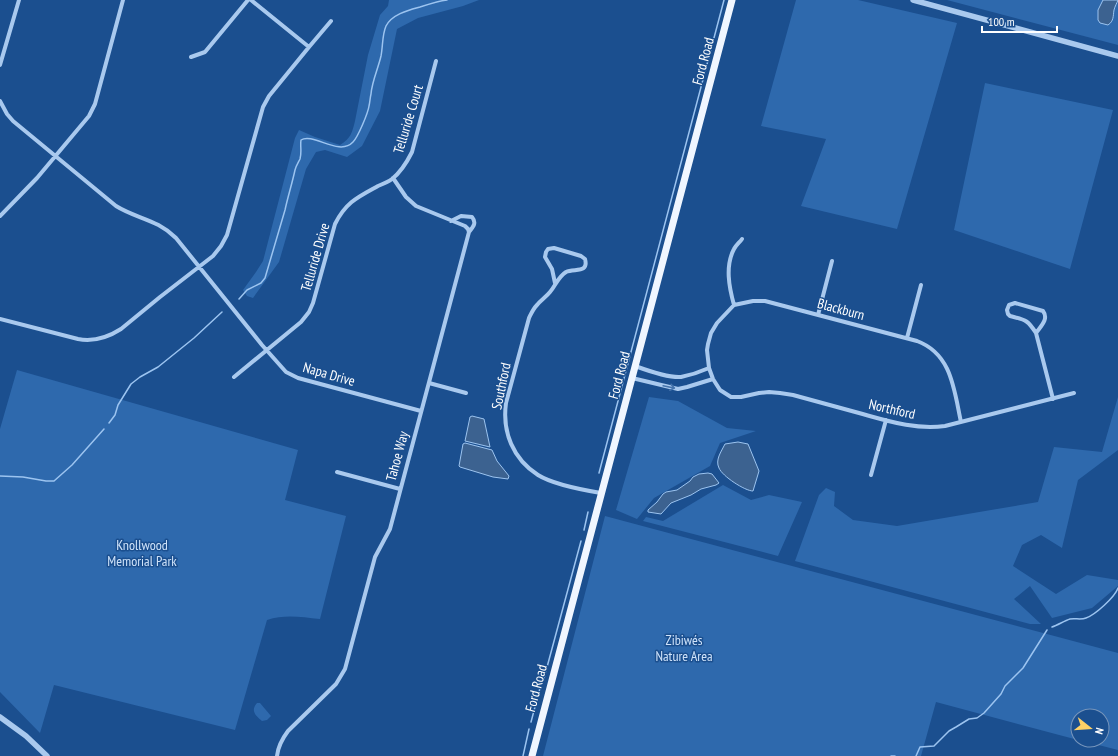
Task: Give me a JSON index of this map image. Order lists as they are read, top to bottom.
{
  "streets": {
    "main road": ["Ford Road"],
    "street": [
      "Telluride Court",
      "Telluride Drive",
      "Blackburn",
      "Napa Drive",
      "Southford",
      "Northford",
      "Tahoe Way"
    ]
  },
  "crossings": [
    ["Ford Road", "Southford"],
    ["Telluride Court", "Telluride Drive"],
    ["Telluride Drive", "Napa Drive"],
    ["Blackburn", "Northford"],
    ["Napa Drive", "Tahoe Way"]
  ],
  "parks": ["Knollwood Memorial Park", "Zibiwés Nature Area"],
  "scale_bar": "100 m",
  "north": "right"
}
